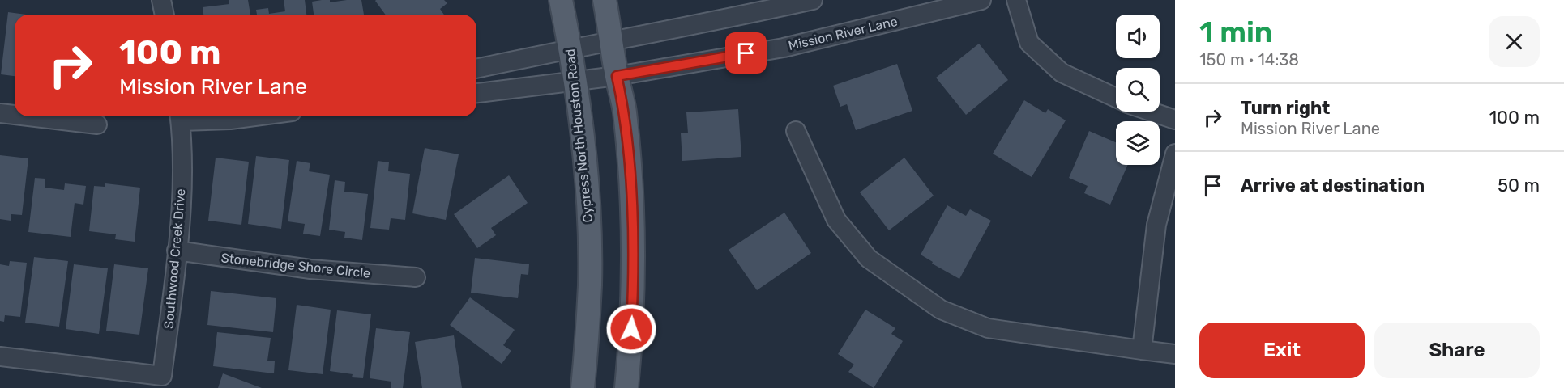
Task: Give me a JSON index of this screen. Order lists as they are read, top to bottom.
{
  "streets": {
    "main road": ["Cypress North Houston Road"],
    "street": ["Mission River Lane", "Southwood Creek Drive", "Stonebridge Shore Circle"]
  },
  "crossings": [
    ["Mission River Lane", "Cypress North Houston Road"],
    ["Southwood Creek Drive", "Stonebridge Shore Circle"]
  ],
  "page": {
    "heading": ["1 min", "150 m · 14:38"],
    "turn": ["100 m", "Mission River Lane"],
    "list": [
      {
        "name": "Turn right",
        "note": "Mission River Lane",
        "value": "100 m"
      },
      {
        "name": "Arrive at destination",
        "value": "50 m"
      }
    ],
    "buttons": ["Exit", "Share"]
  }
}
